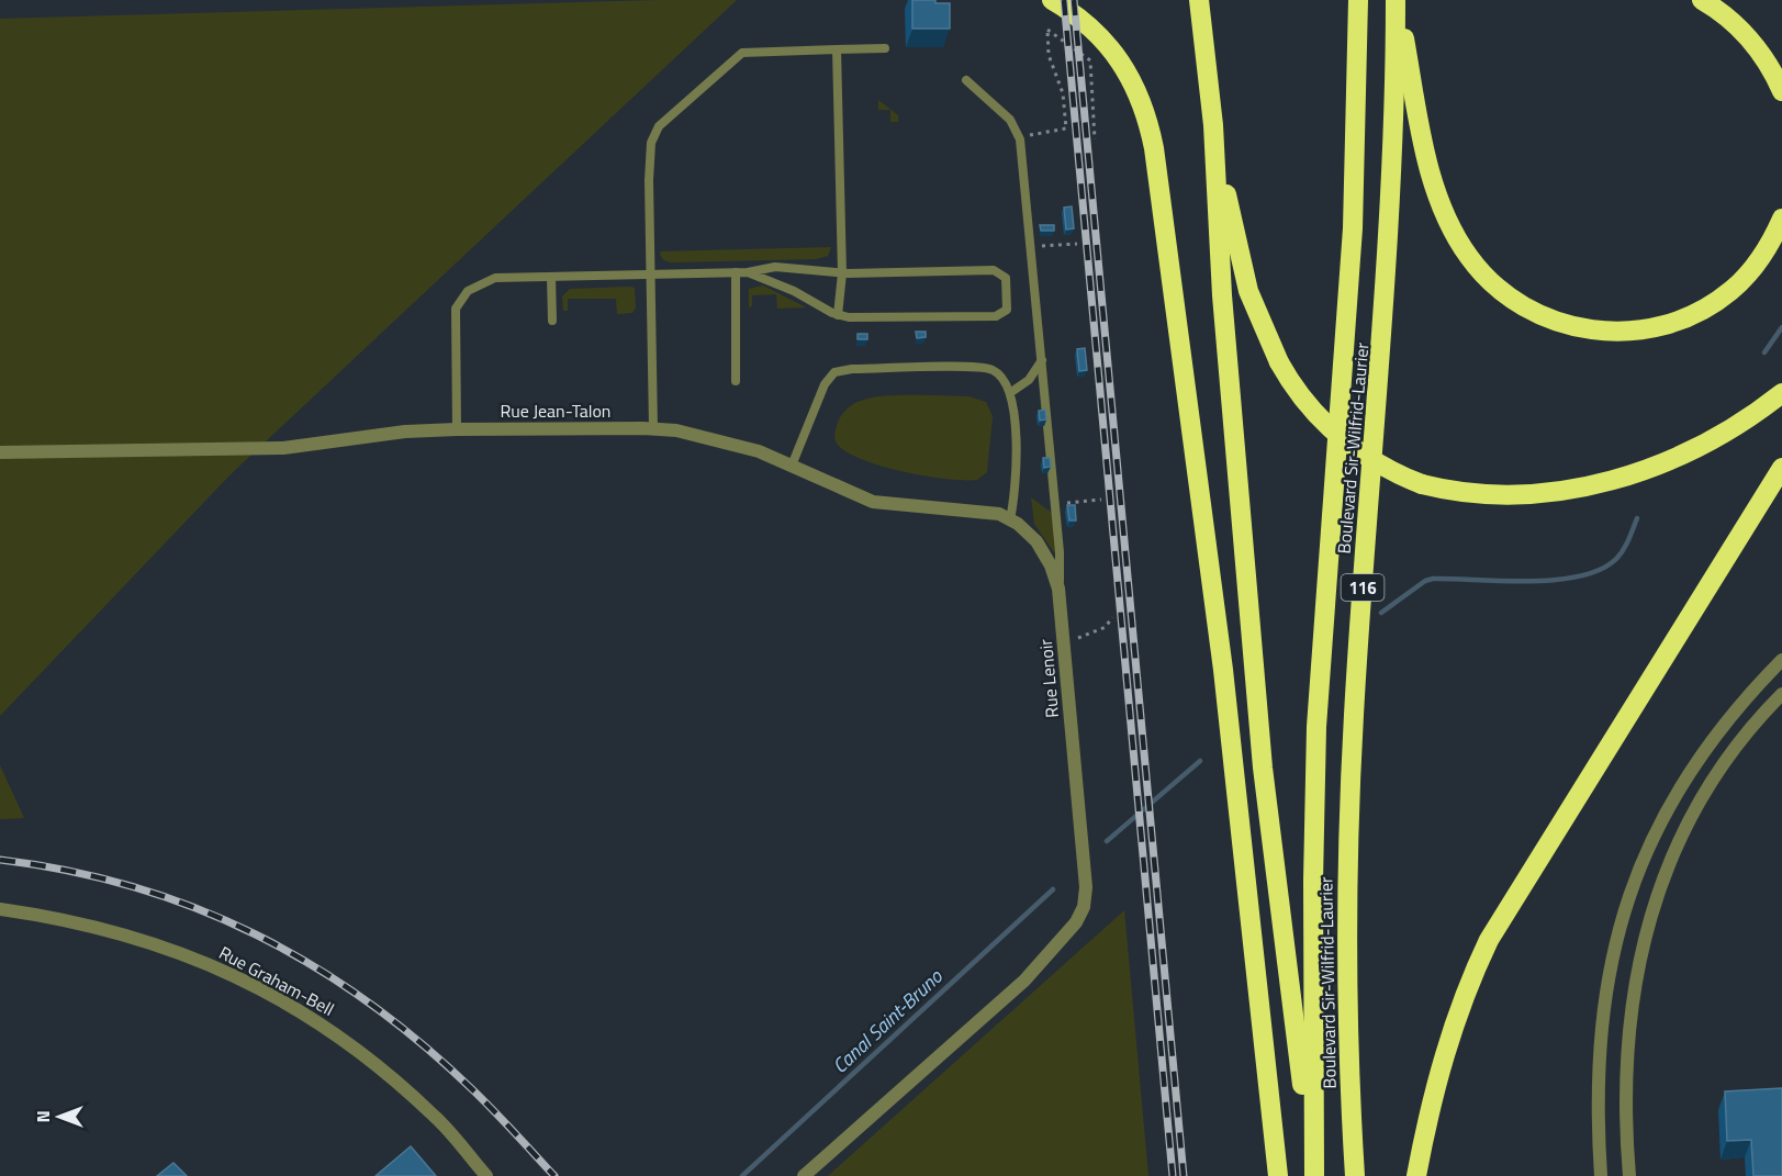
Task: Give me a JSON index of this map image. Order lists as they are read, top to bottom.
{
  "streets": {
    "highway": ["Boulevard Sir-Wilfrid-Laurier", "116"],
    "street": ["Rue Jean-Talon", "Rue Lenoir", "Rue Graham-Bell"]
  },
  "crossings": [
    ["Rue Jean-Talon", "Rue Lenoir"]
  ],
  "water": ["Canal Saint-Bruno"],
  "north": "left"
}
